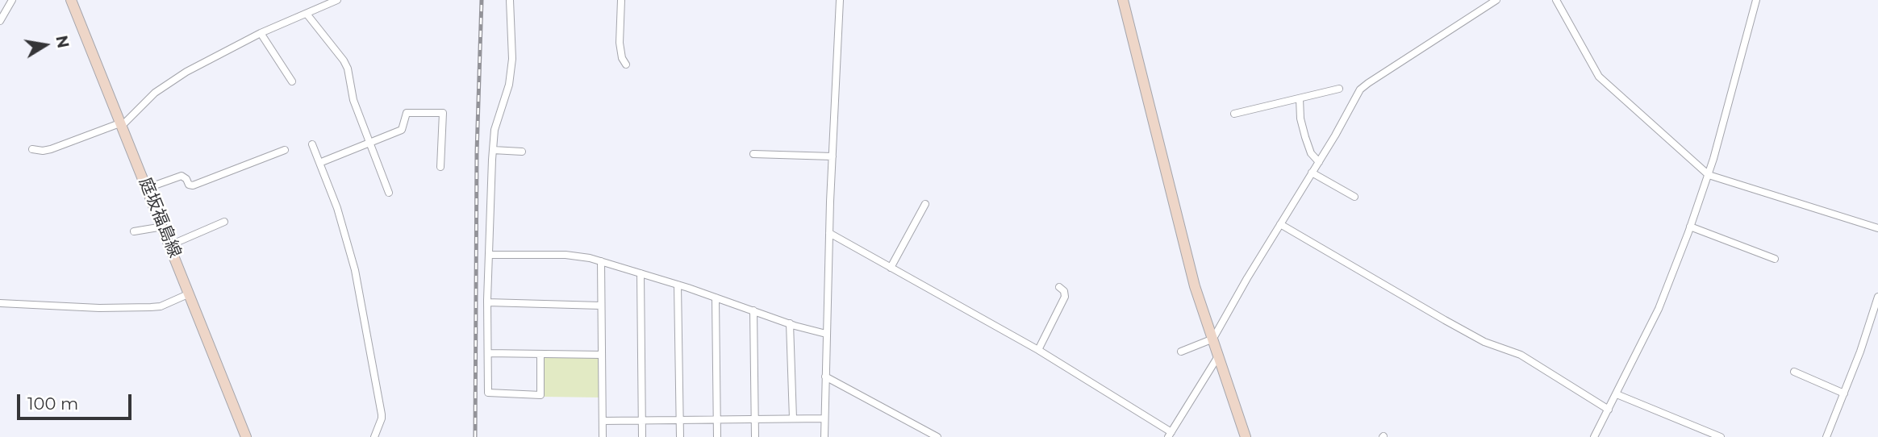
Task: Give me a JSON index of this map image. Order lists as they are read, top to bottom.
{
  "streets": {
    "main road": ["庭坂福島線"]
  },
  "scale_bar": "100 m",
  "north": "right"
}
